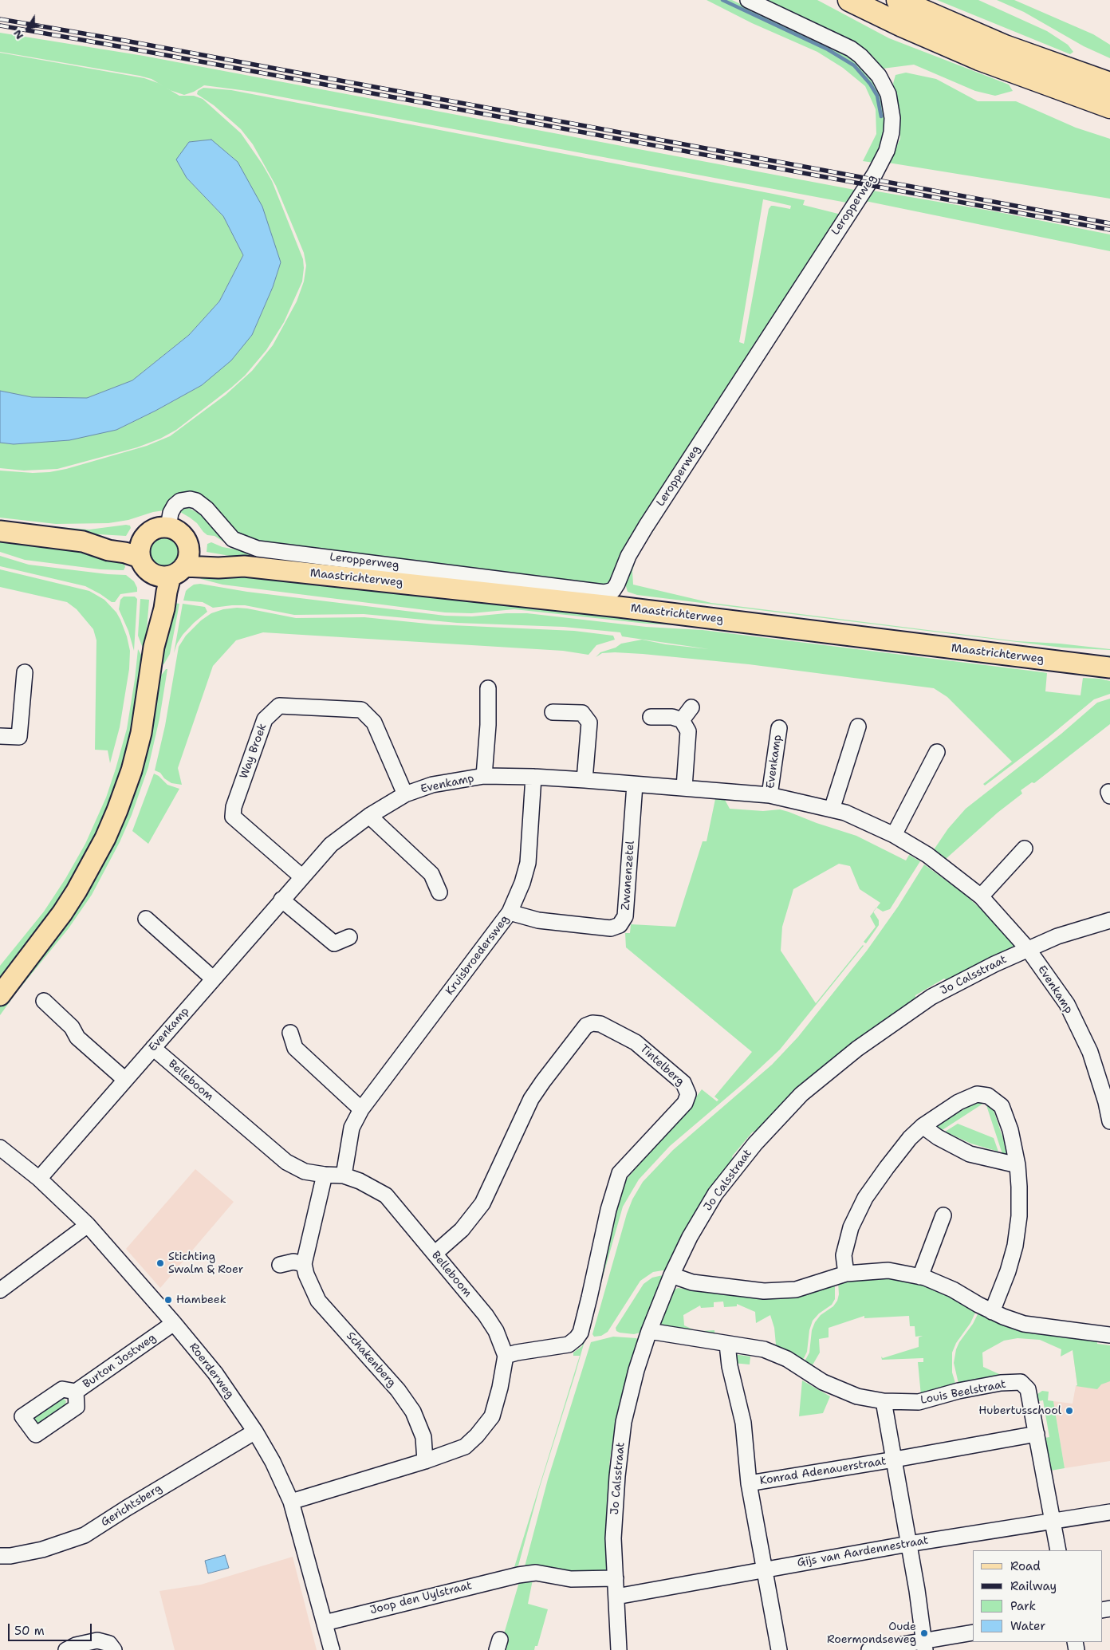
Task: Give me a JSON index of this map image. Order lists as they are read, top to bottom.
{
  "streets": {
    "main road": ["Maastrichterweg"],
    "street": [
      "Leropperweg",
      "Way Broek",
      "Evenkamp",
      "Zwanenzetel",
      "Kruisbroedersweg",
      "Jo Calsstraat",
      "Tintelberg",
      "Belleboom",
      "Schakenberg",
      "Burton Jostweg",
      "Roerderweg",
      "Louis Beelstraat",
      "Konrad Adenauerstraat",
      "Gerichtsberg",
      "Gijs van Aardennestraat",
      "Joop den Uylstraat"
    ]
  },
  "crossings": [
    ["Leropperweg", "Maastrichterweg"],
    ["Way Broek", "Evenkamp"],
    ["Evenkamp", "Zwanenzetel"],
    ["Evenkamp", "Kruisbroedersweg"],
    ["Evenkamp", "Jo Calsstraat"],
    ["Evenkamp", "Belleboom"],
    ["Evenkamp", "Roerderweg"],
    ["Zwanenzetel", "Kruisbroedersweg"],
    ["Kruisbroedersweg", "Belleboom"],
    ["Jo Calsstraat", "Louis Beelstraat"],
    ["Jo Calsstraat", "Gijs van Aardennestraat"],
    ["Jo Calsstraat", "Joop den Uylstraat"],
    ["Tintelberg", "Belleboom"],
    ["Burton Jostweg", "Roerderweg"],
    ["Roerderweg", "Gerichtsberg"],
    ["Roerderweg", "Joop den Uylstraat"],
    ["Louis Beelstraat", "Konrad Adenauerstraat"],
    ["Louis Beelstraat", "Gijs van Aardennestraat"]
  ],
  "places": [
    "Stichting Swalm & Roer",
    "Hambeek",
    "Hubertusschool",
    "Oude Roermondseweg"
  ],
  "legend": [
    "Road",
    "Railway",
    "Park",
    "Water"
  ],
  "scale_bar": "50 m",
  "north": "bottom left"
}
